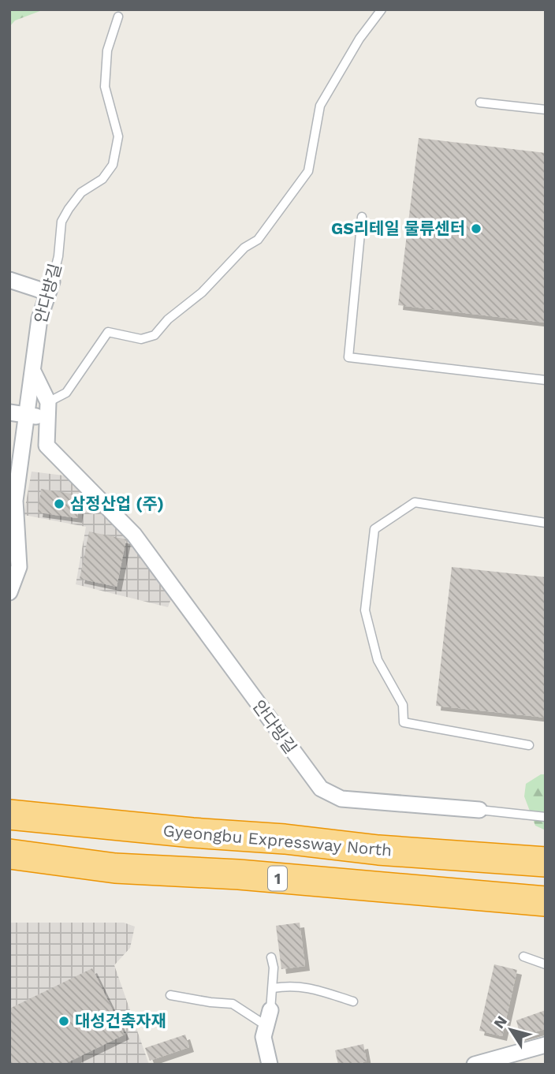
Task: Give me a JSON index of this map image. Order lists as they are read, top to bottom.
{
  "streets": {
    "highway": ["Gyeongbu Expressway North", "1"],
    "street": ["안다방길", "안다빙길"]
  },
  "places": ["GS리테일 물류센터", "삼정산업 (주)", "대성건축자재"],
  "north": "top left"
}
